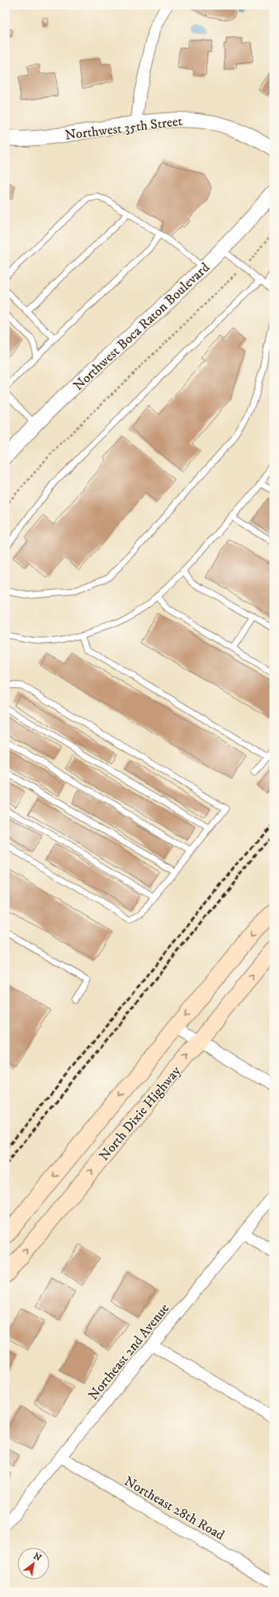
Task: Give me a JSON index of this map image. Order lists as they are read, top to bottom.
{
  "streets": {
    "main road": ["North Dixie Highway"],
    "street": [
      "Northwest 35th Street",
      "Northwest Boca Raton Boulevard",
      "Northeast 2nd Avenue",
      "Northeast 28th Road"
    ]
  },
  "crossings": [
    ["Northeast 2nd Avenue", "Northeast 28th Road"]
  ],
  "north": "top right"
}
